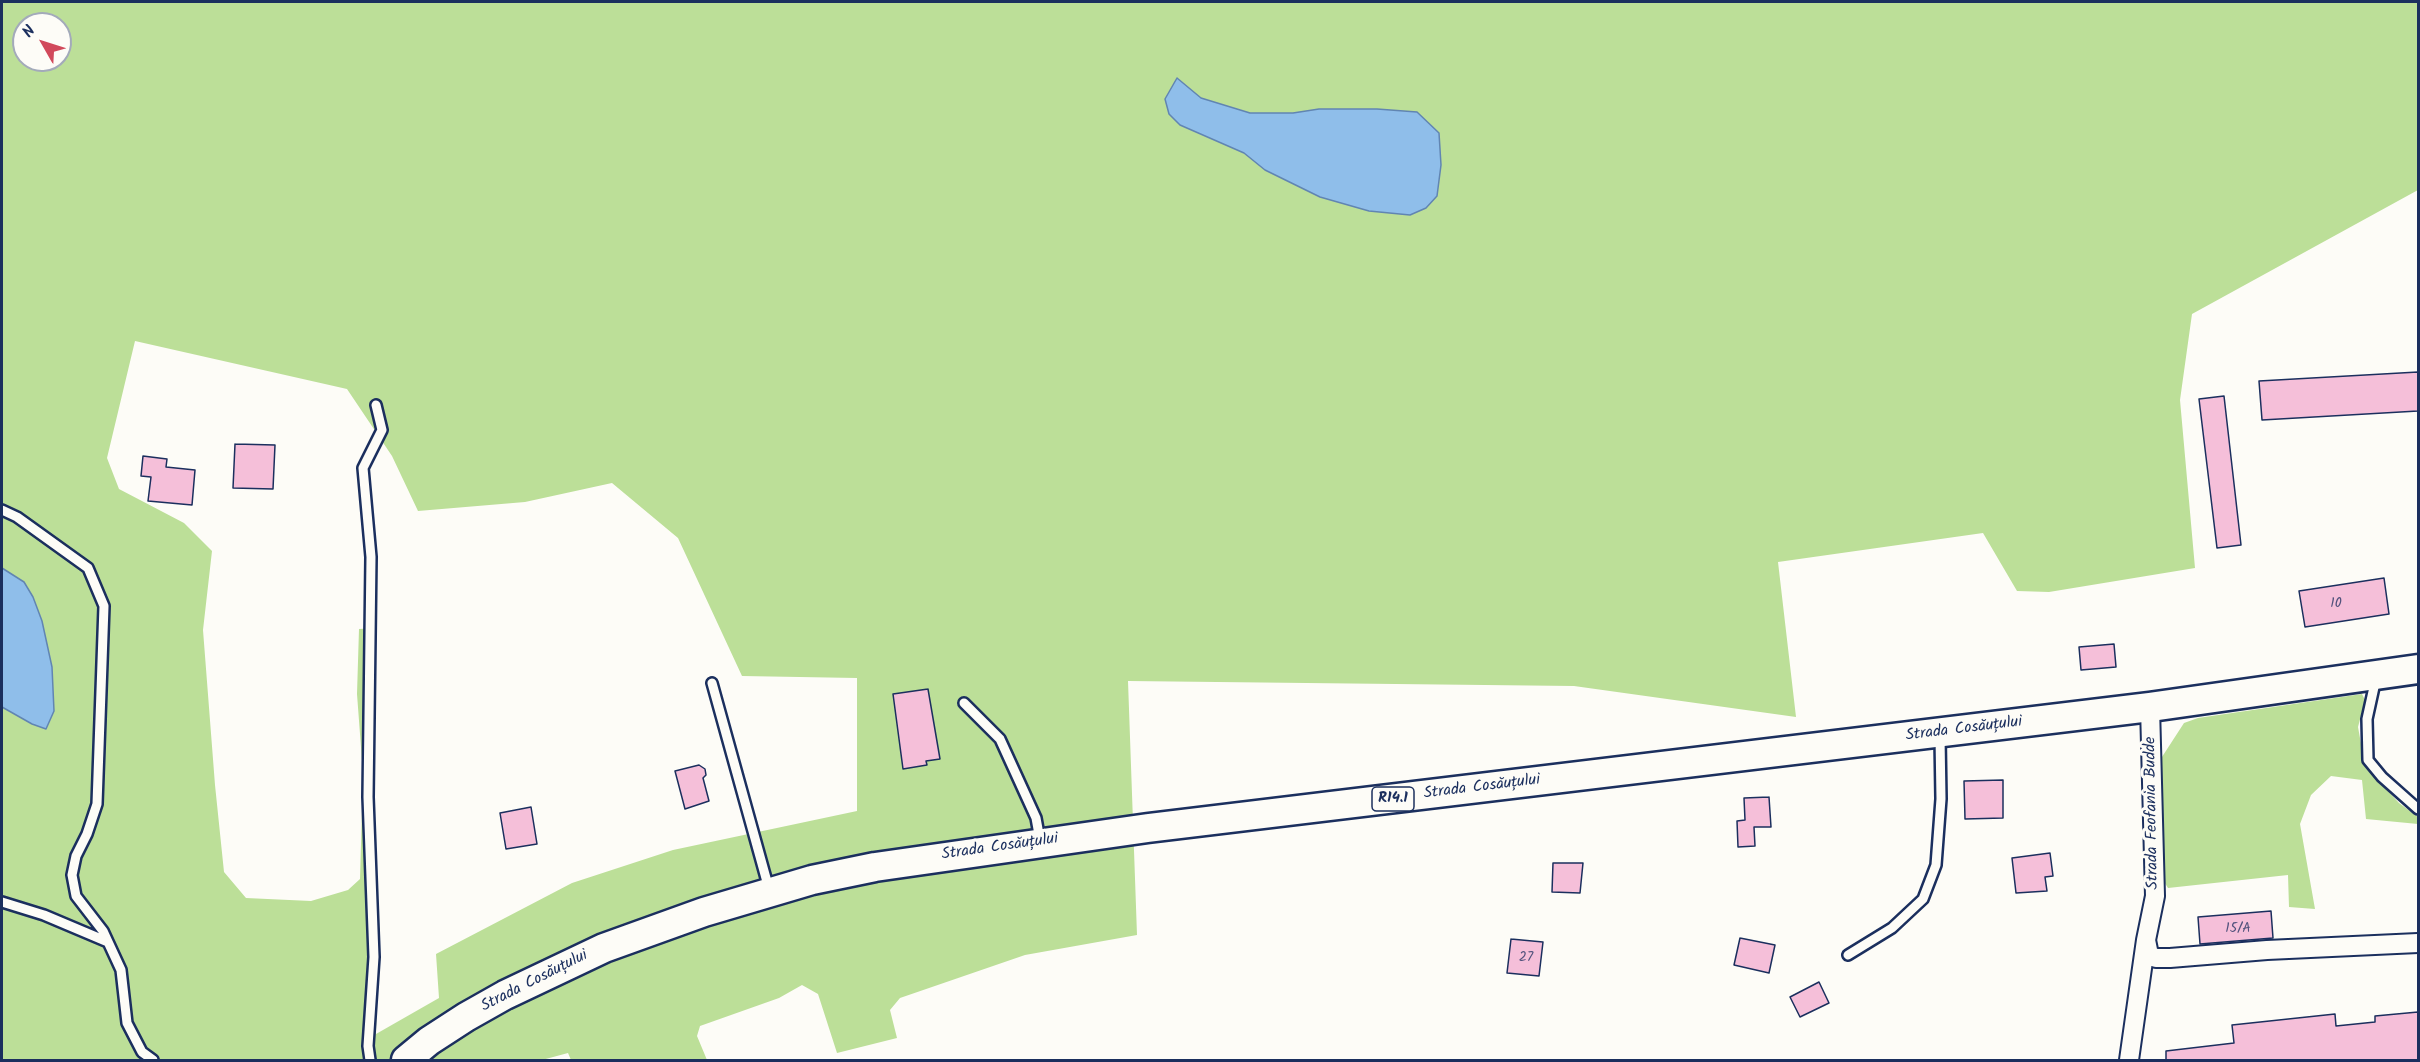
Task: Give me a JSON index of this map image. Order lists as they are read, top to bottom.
{
  "streets": {
    "main road": ["Strada Cosăuțului", "R14.1"],
    "street": ["Strada Feofania Budde"]
  },
  "crossings": [
    ["Strada Cosăuțului", "Strada Feofania Budde"]
  ],
  "house_numbers": ["10", "15/A", "27"],
  "north": "top left"
}
